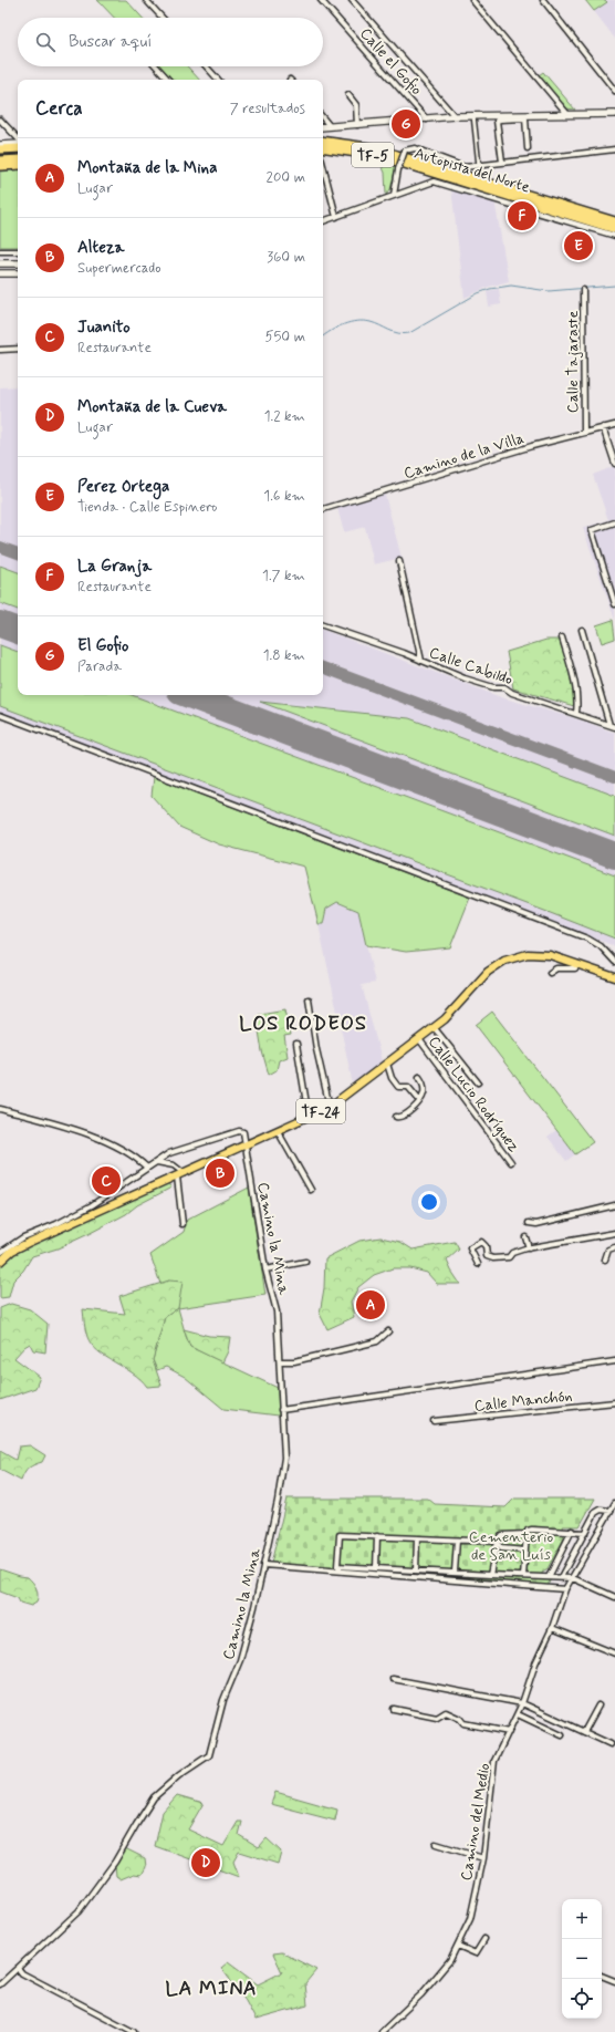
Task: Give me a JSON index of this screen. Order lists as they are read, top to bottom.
{
  "streets": {
    "highway": ["TF-5", "Autopista del Norte"],
    "main road": ["TF-24"],
    "street": [
      "Calle el Gofio",
      "Calle Tajaraste",
      "Camino de la Villa",
      "Calle Cabildo",
      "Calle Lucio Rodríguez",
      "Camino la Mina",
      "Calle Manchón",
      "Camino del Medio"
    ]
  },
  "crossings": [
    ["Calle Tajaraste", "Camino de la Villa"],
    ["Calle Lucio Rodríguez", "TF-24"],
    ["TF-24", "Camino la Mina"]
  ],
  "districts": ["LOS RODEOS", "LA MINA"],
  "parks": ["Cementerio de San Luís"],
  "page": {
    "search": "Buscar aquí",
    "heading": ["Cerca", "7 resultados"],
    "pins": [
      "G",
      "F",
      "E",
      "B",
      "C",
      "A",
      "D"
    ],
    "list": [
      {
        "mark": "A",
        "name": "Montaña de la Mina",
        "note": "Lugar",
        "value": "200 m"
      },
      {
        "mark": "B",
        "name": "Alteza",
        "note": "Supermercado",
        "value": "360 m"
      },
      {
        "mark": "C",
        "name": "Juanito",
        "note": "Restaurante",
        "value": "550 m"
      },
      {
        "mark": "D",
        "name": "Montaña de la Cueva",
        "note": "Lugar",
        "value": "1.2 km"
      },
      {
        "mark": "E",
        "name": "Perez Ortega",
        "note": "Tienda · Calle Espinero",
        "value": "1.6 km"
      },
      {
        "mark": "F",
        "name": "La Granja",
        "note": "Restaurante",
        "value": "1.7 km"
      },
      {
        "mark": "G",
        "name": "El Gofio",
        "note": "Parada",
        "value": "1.8 km"
      }
    ],
    "map_buttons": ["+", "−"]
  }
}
